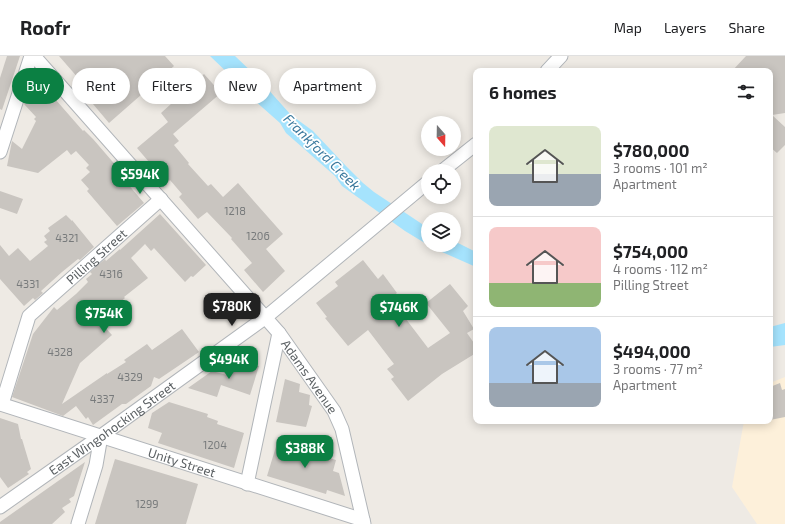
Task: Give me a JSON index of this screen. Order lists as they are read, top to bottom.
{
  "streets": {
    "street": [
      "Pilling Street",
      "Adams Avenue",
      "East Wingohocking Street",
      "Unity Street"
    ]
  },
  "crossings": [
    ["Pilling Street", "Adams Avenue"],
    ["Pilling Street", "Unity Street"],
    ["Adams Avenue", "East Wingohocking Street"],
    ["Adams Avenue", "Unity Street"],
    ["East Wingohocking Street", "Unity Street"]
  ],
  "water": ["Frankford Creek"],
  "house_numbers": [
    "1218",
    "1206",
    "4321",
    "4316",
    "4331",
    "4328",
    "4329",
    "4337",
    "1204",
    "1299"
  ],
  "north": "bottom",
  "page": {
    "header": "Roofr",
    "nav": ["Map", "Layers", "Share"],
    "chip": [
      "Buy",
      "Rent",
      "Filters",
      "New",
      "Apartment"
    ],
    "heading": "6 homes",
    "list": [
      {
        "name": "$780,000",
        "note": "3 rooms · 101 m² · Apartment"
      },
      {
        "name": "$754,000",
        "note": "4 rooms · 112 m² · Pilling Street"
      },
      {
        "name": "$494,000",
        "note": "3 rooms · 77 m² · Apartment"
      }
    ],
    "price": [
      "$594K",
      "$780K",
      "$746K",
      "$754K",
      "$494K",
      "$388K"
    ]
  }
}
